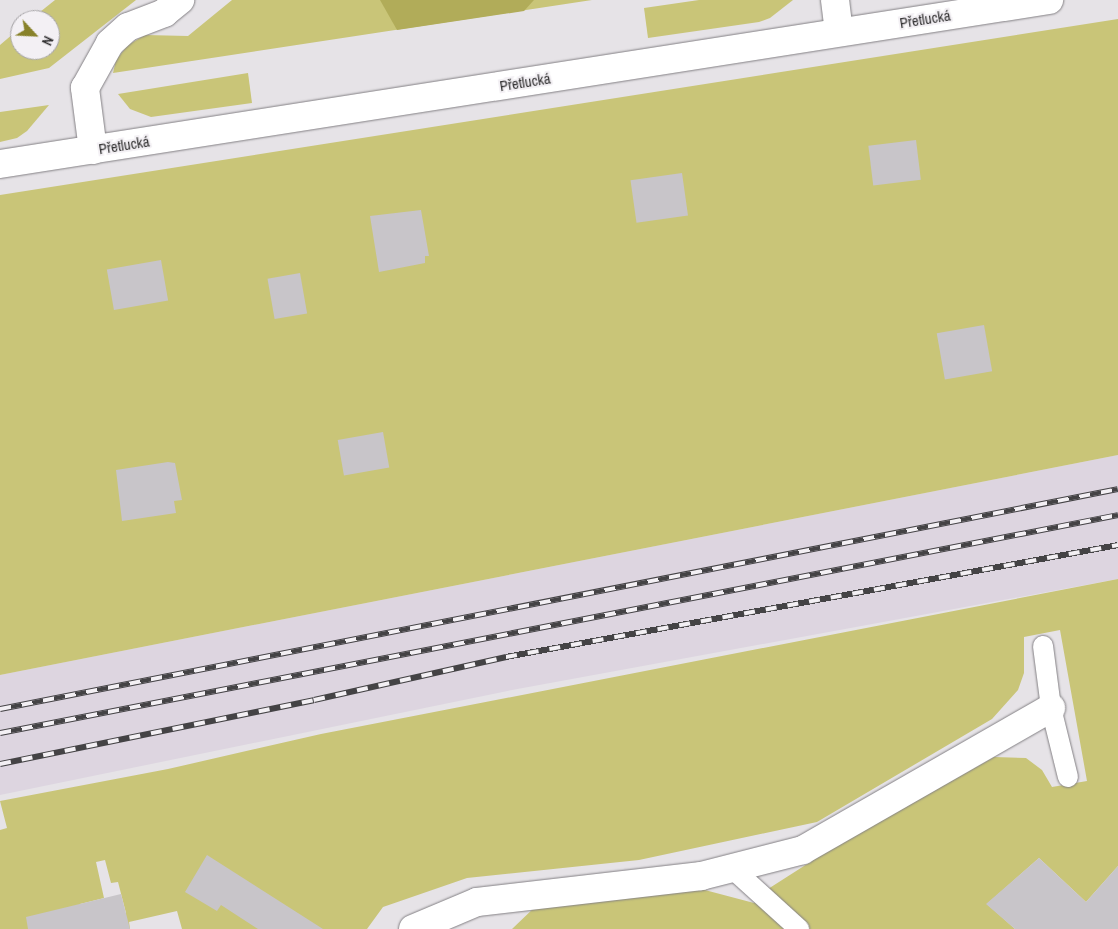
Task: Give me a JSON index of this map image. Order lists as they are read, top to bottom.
{
  "streets": {
    "street": ["Přetlucká"]
  },
  "north": "bottom right"
}
